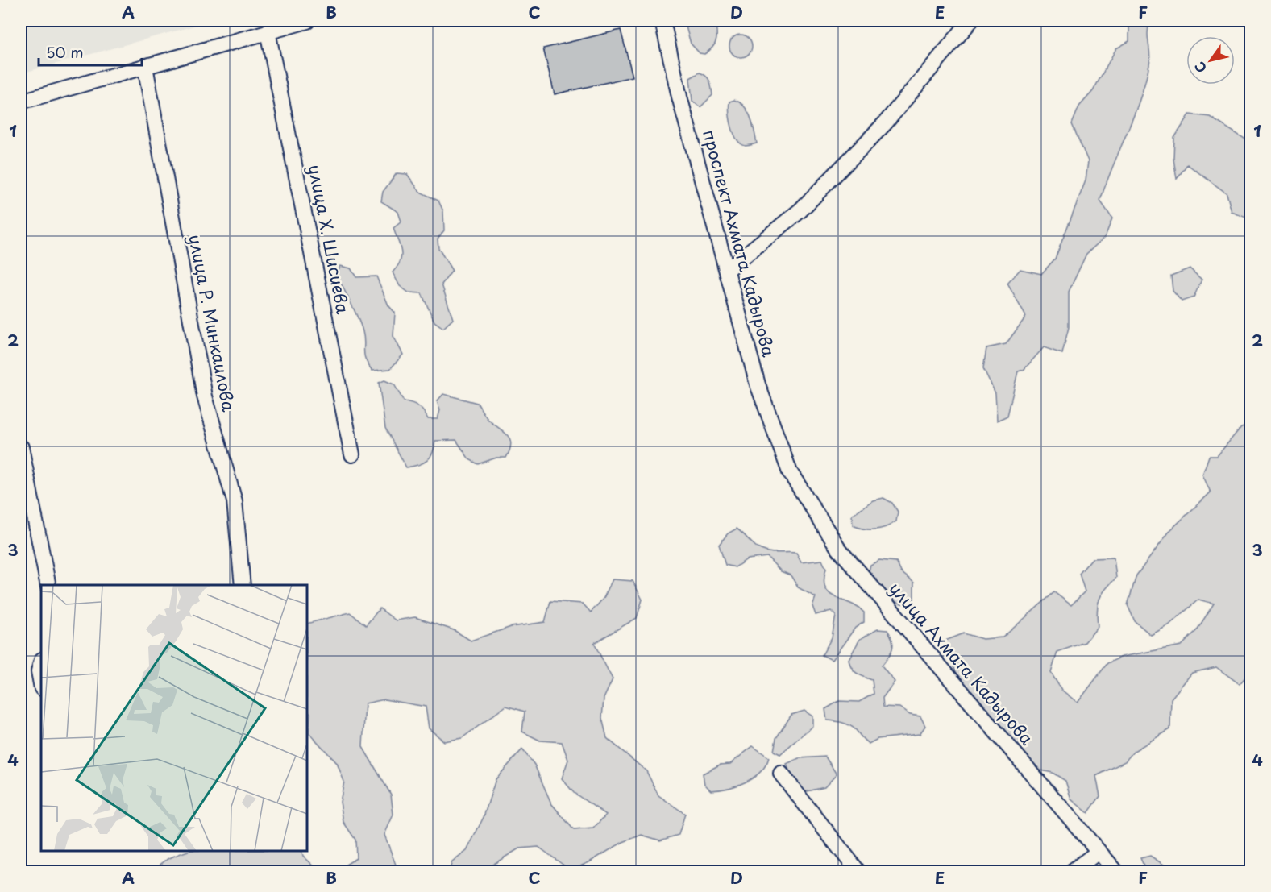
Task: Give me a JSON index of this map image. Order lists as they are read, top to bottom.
{
  "streets": {
    "street": [
      "улица Х. Шисиева",
      "проспект Ахмата Кадырова",
      "улица Р. Минкаилова",
      "улица Ахмата Кадырова"
    ]
  },
  "crossings": [
    ["проспект Ахмата Кадырова", "улица Ахмата Кадырова"]
  ],
  "scale_bar": "50 m",
  "north": "bottom left",
  "grid": {
    "columns": [
      "A",
      "B",
      "C",
      "D",
      "E",
      "F"
    ],
    "rows": [
      "1",
      "2",
      "3",
      "4"
    ]
  }
}
